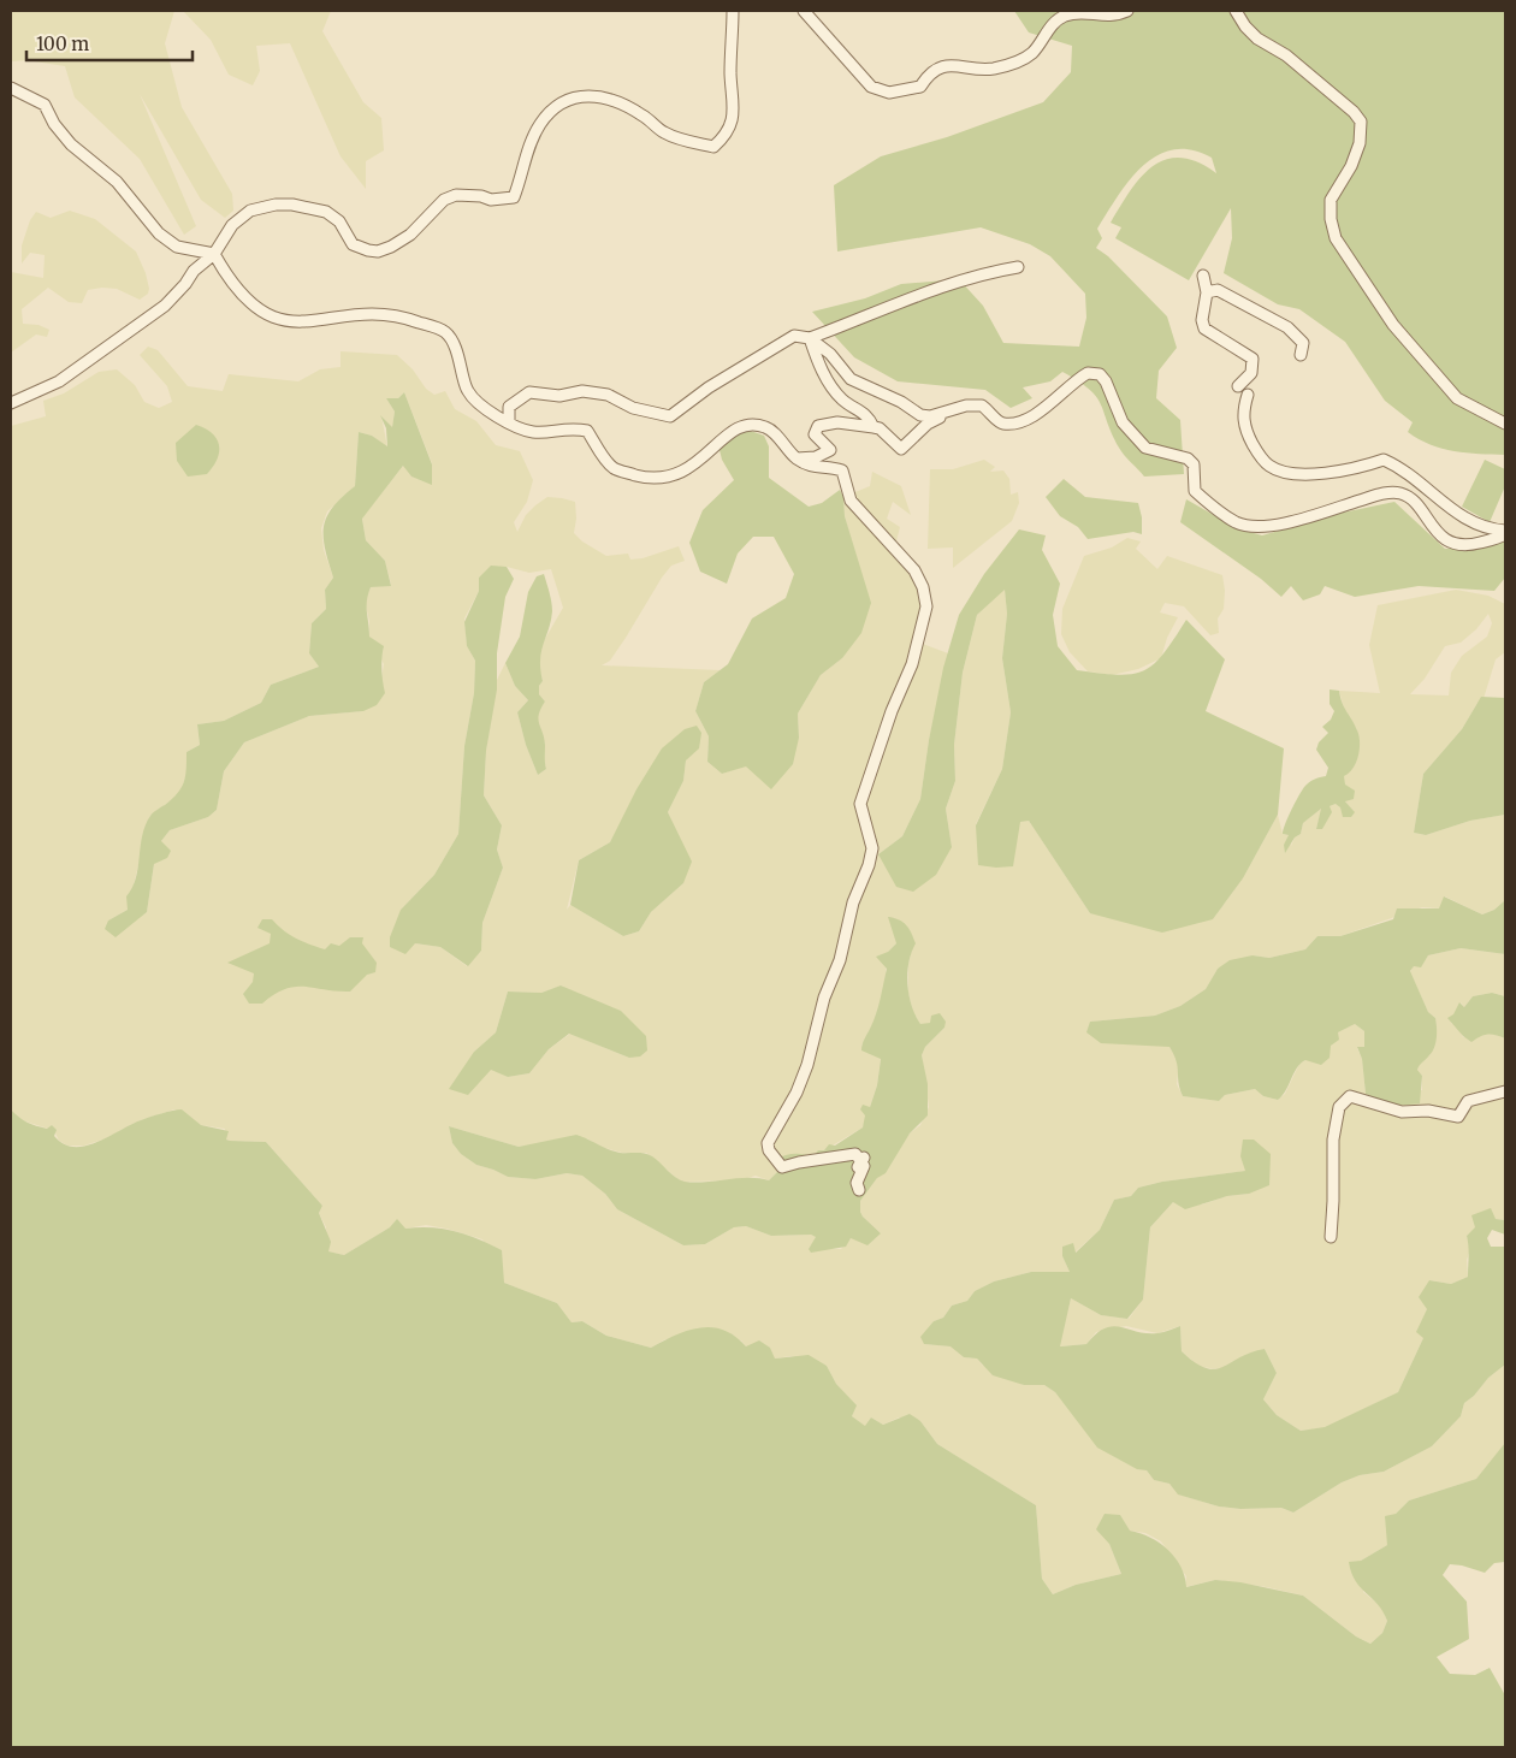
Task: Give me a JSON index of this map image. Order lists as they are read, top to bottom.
{
  "scale_bar": "100 m"
}
